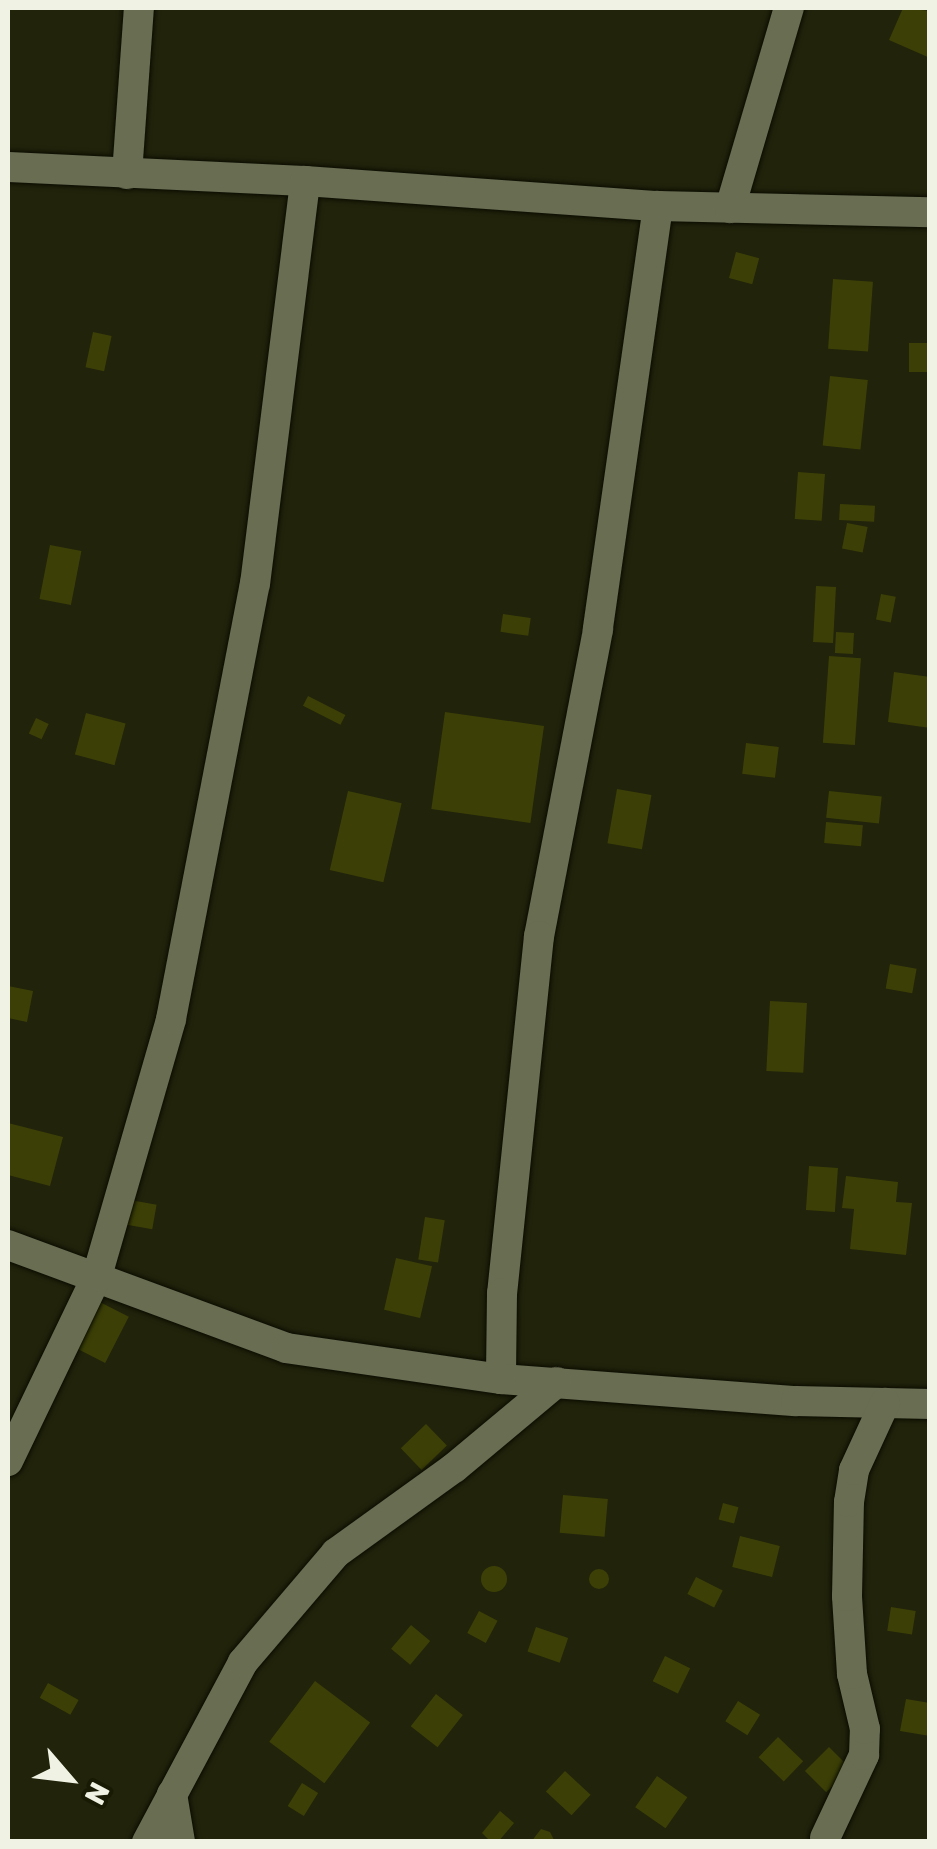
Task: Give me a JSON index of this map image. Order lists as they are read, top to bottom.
{
  "north": "bottom right"
}
